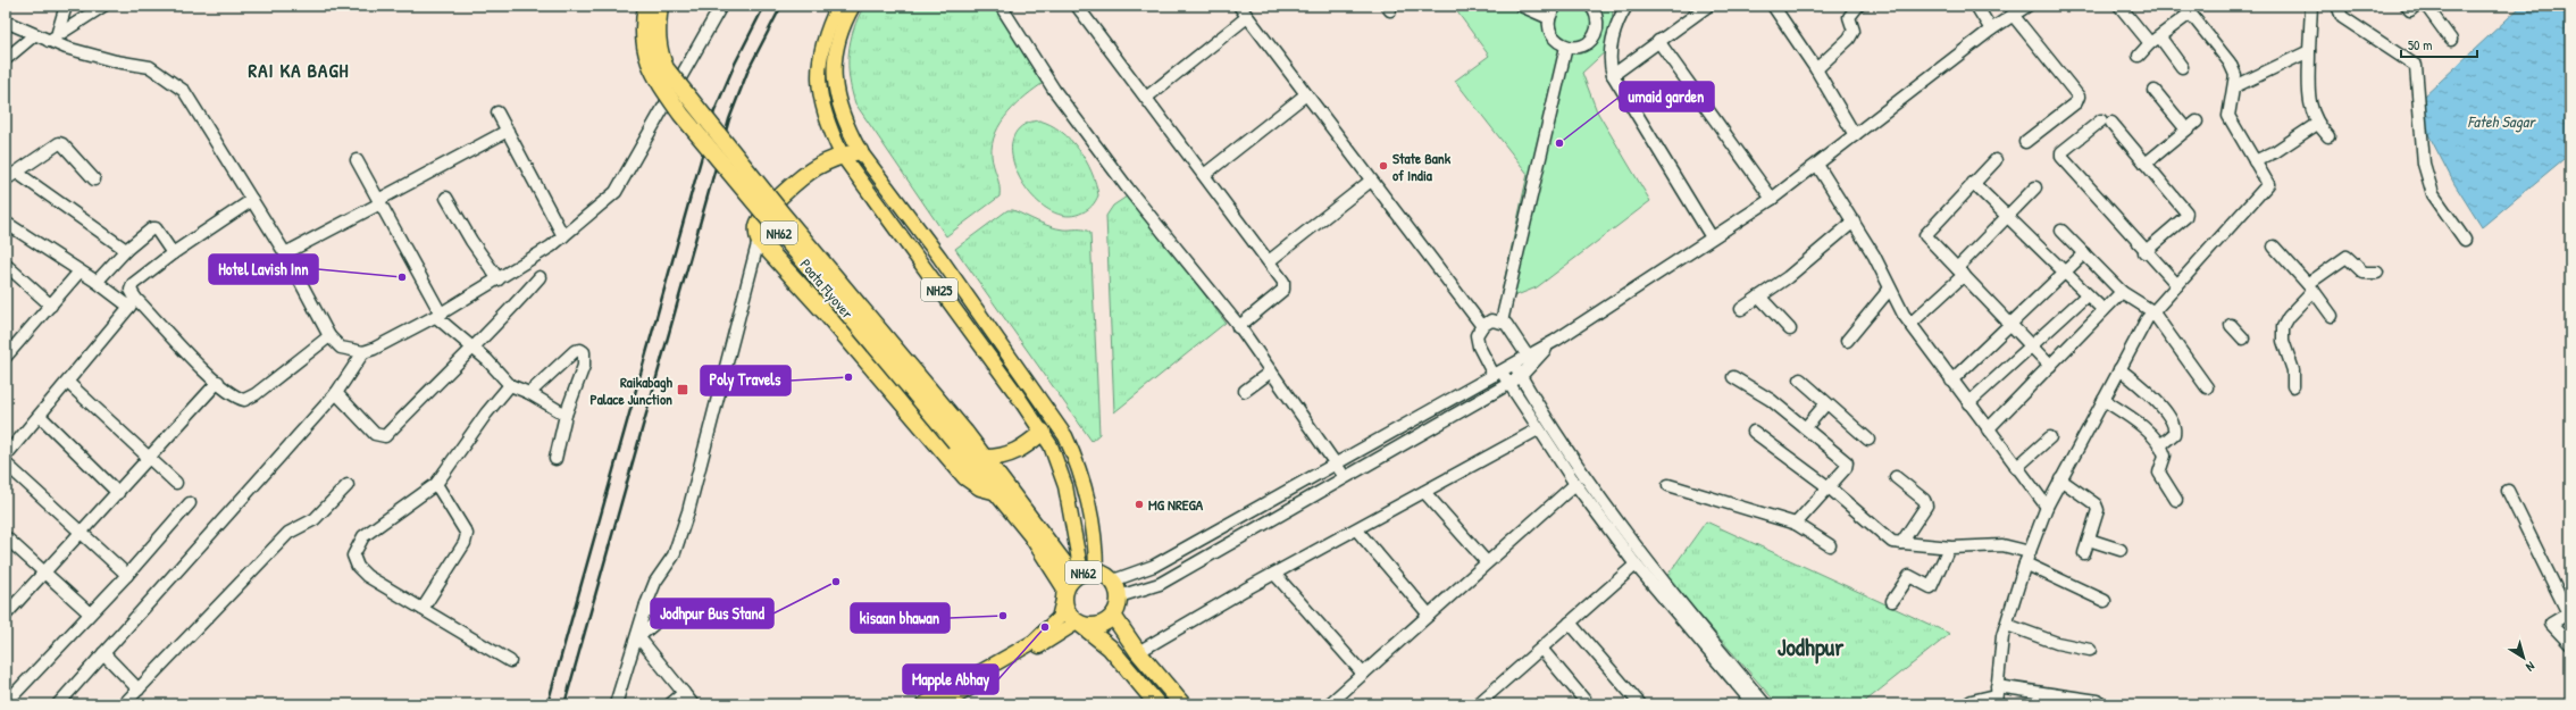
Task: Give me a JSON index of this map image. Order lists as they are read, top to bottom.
{
  "streets": {
    "highway": ["NH62", "Poata Flyover"],
    "main road": ["NH25"]
  },
  "crossings": [
    ["NH62", "Poata Flyover"],
    ["NH62", "NH25"]
  ],
  "districts": ["RAI KA BAGH", "Jodhpur"],
  "water": ["Fateh Sagar"],
  "places": {
    "other": [
      "umaid garden",
      "State Bank of India",
      "Hotel Lavish Inn",
      "Poly Travels",
      "MG NREGA",
      "Jodhpur Bus Stand",
      "kisaan bhawan",
      "Mapple Abhay"
    ],
    "transit": ["Raikabagh Palace Junction"]
  },
  "scale_bar": "50 m",
  "north": "bottom right"
}
